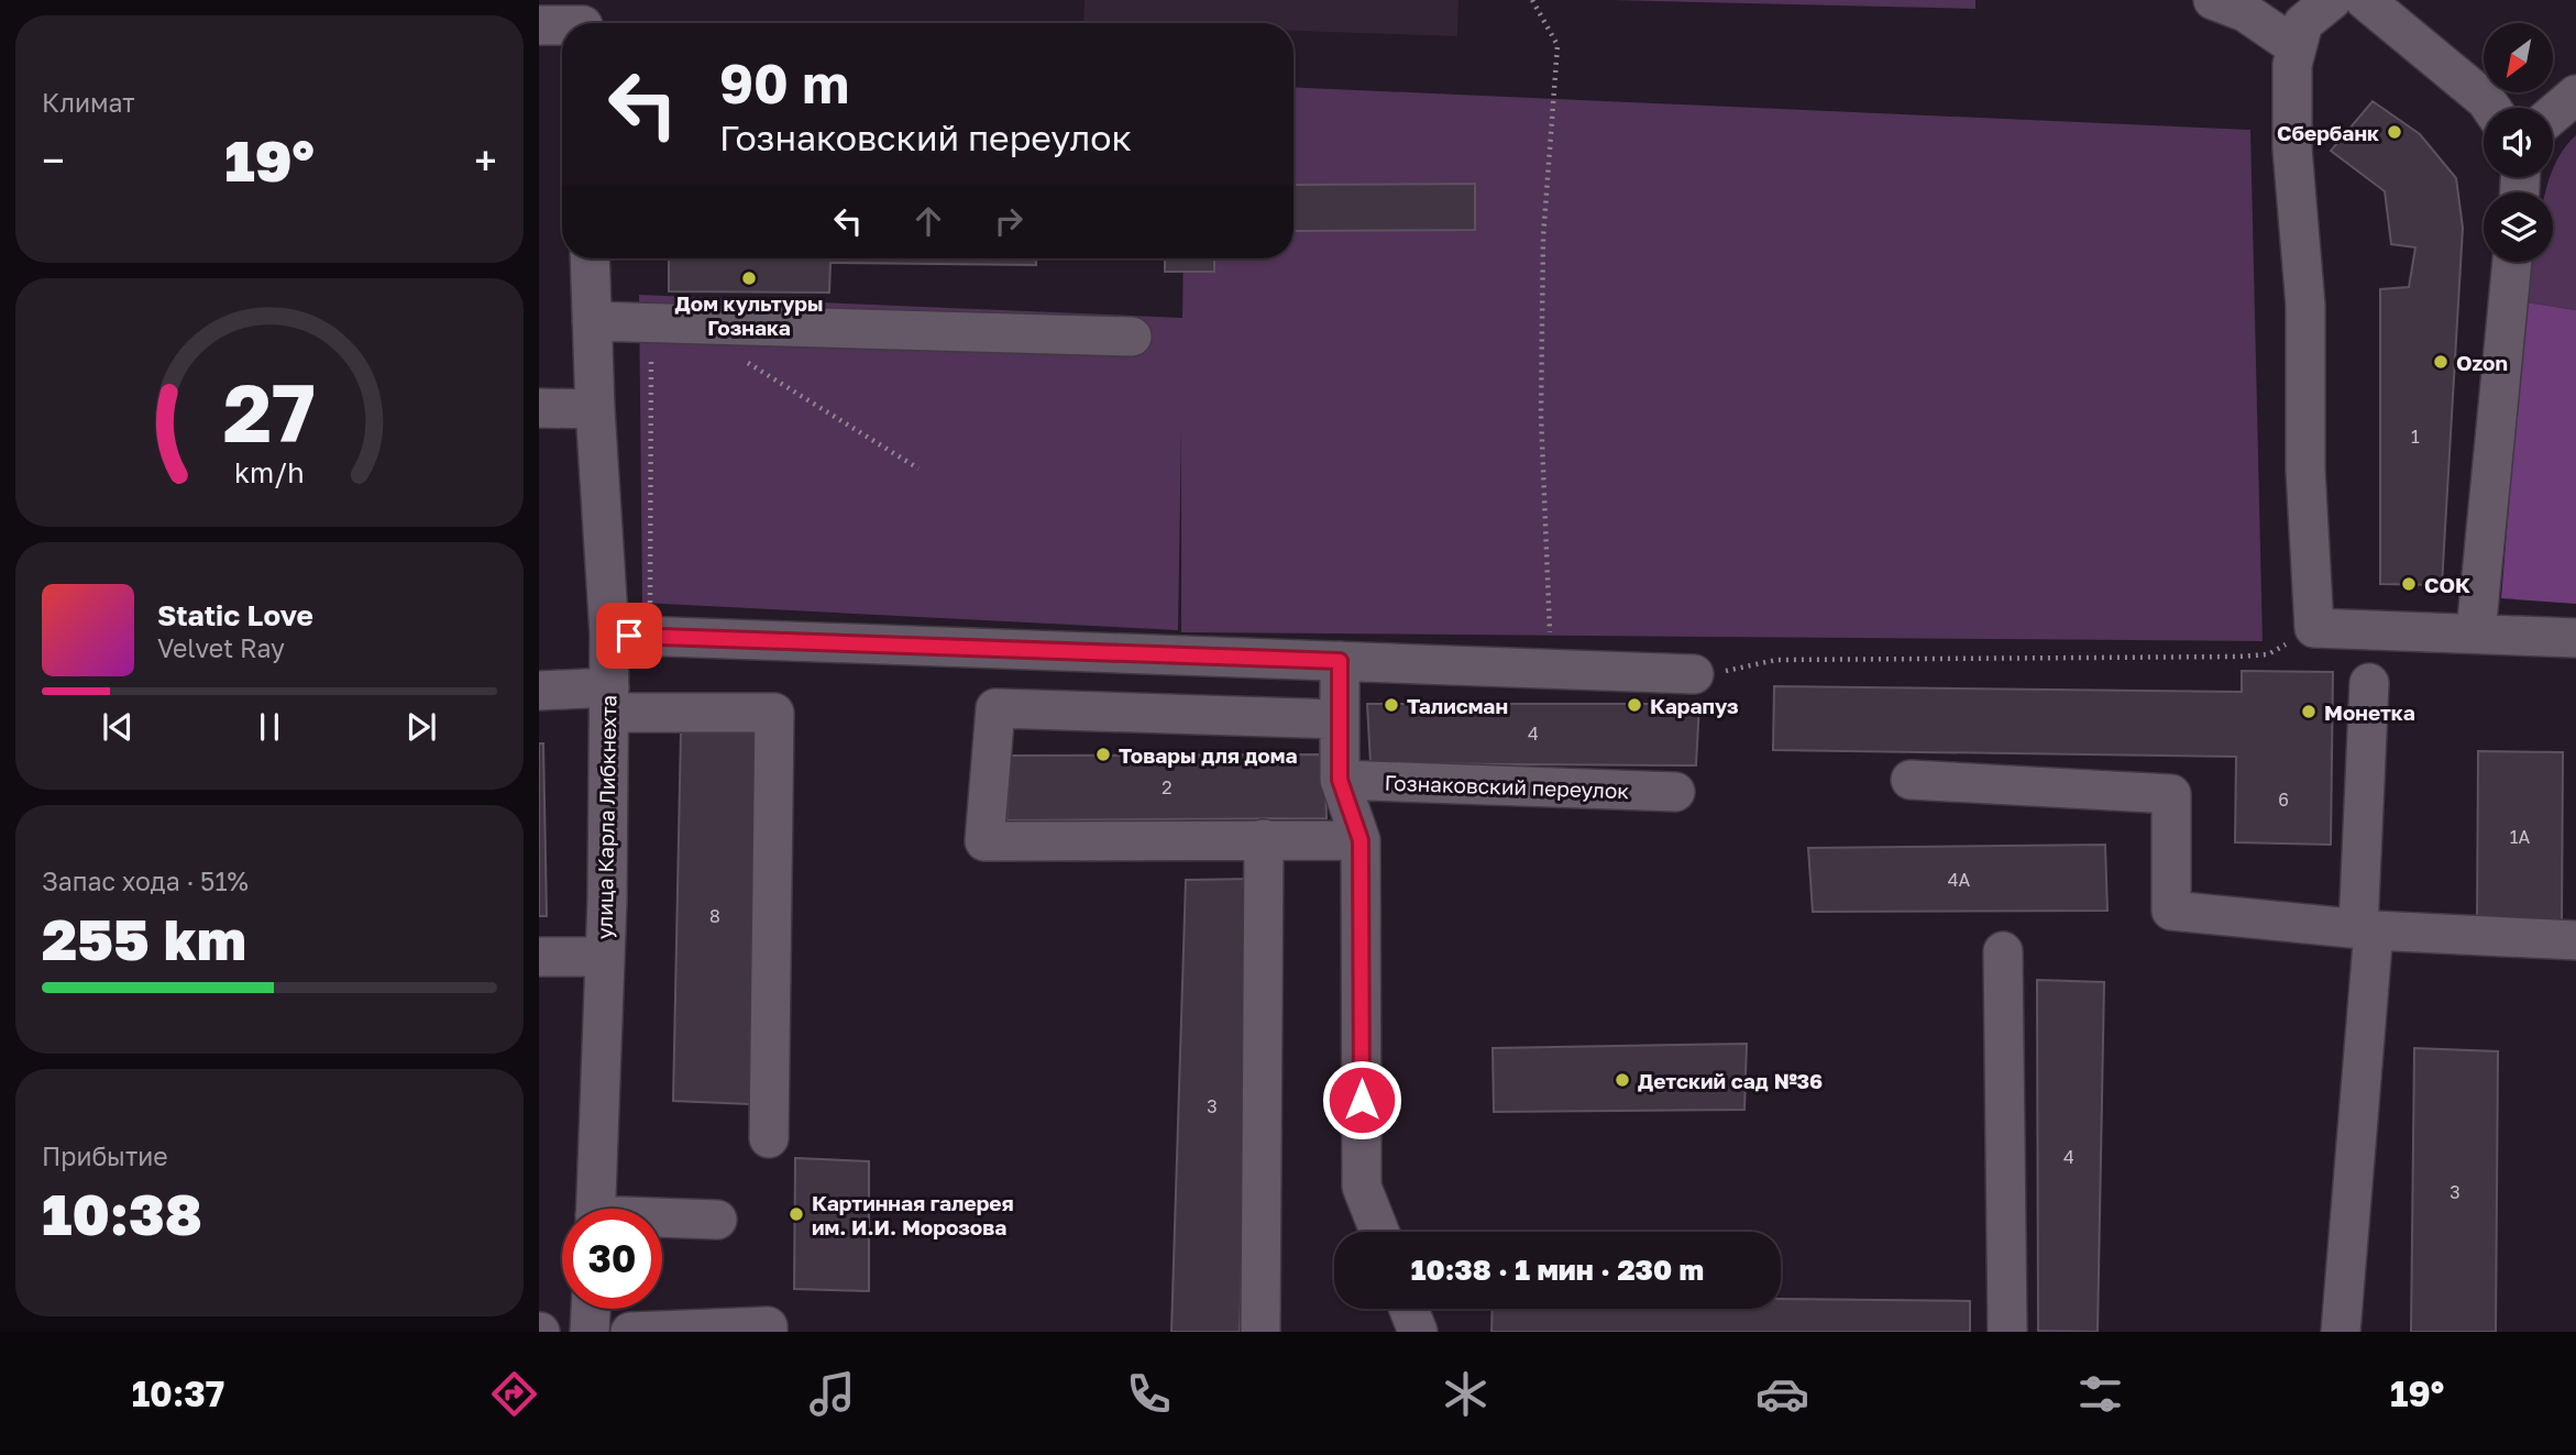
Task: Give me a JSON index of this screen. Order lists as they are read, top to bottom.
{
  "streets": {
    "street": ["Гознаковский переулок", "улица Карла Либкнехта"]
  },
  "places": [
    "Сбербанк",
    "Дом культуры Гознака",
    "Ozon",
    "СОК",
    "Талисман",
    "Карапуз",
    "Монетка",
    "Товары для дома",
    "Детский сад №36",
    "Картинная галерея им. И.И. Морозова"
  ],
  "house_numbers": [
    "1",
    "4",
    "2",
    "6",
    "1А",
    "4А",
    "8",
    "3",
    "4",
    "3"
  ],
  "north": "bottom left",
  "page": {
    "tile": [
      "Климат",
      ["Запас хода · 51%", "255 km"],
      ["Прибытие", "10:38"]
    ],
    "turn": ["90 m", "Гознаковский переулок"],
    "heat": ["−", "19°", "+"],
    "song": ["Static Love", "Velvet Ray"],
    "limit": "30",
    "trip": "10:38 · 1 мин · 230 m",
    "tabs": ["10:37", "19°"],
    "gauge": ["27", "km/h"]
  }
}
